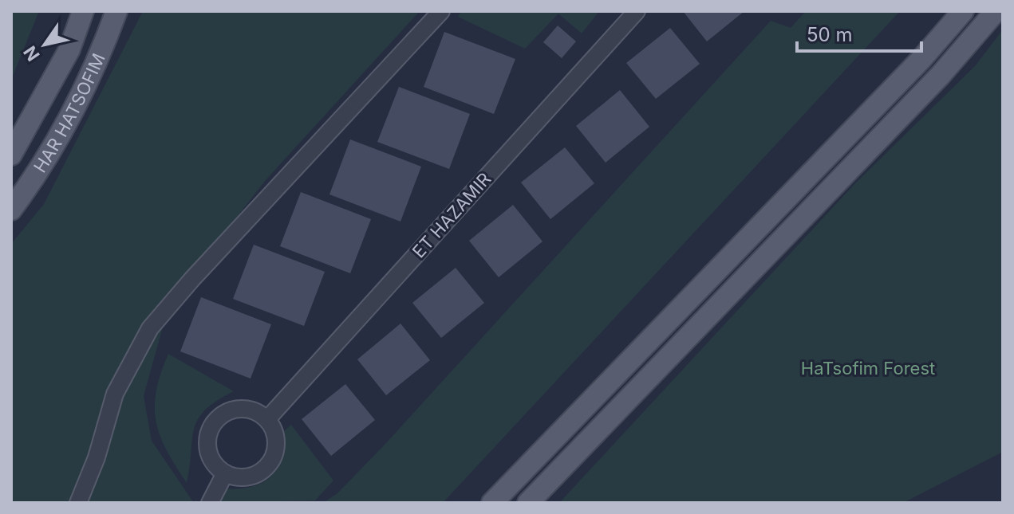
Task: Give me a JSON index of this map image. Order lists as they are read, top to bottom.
{
  "streets": {
    "main road": ["HAR HATSOFIM"],
    "street": ["ET HAZAMIR"]
  },
  "parks": ["HaTsofim Forest"],
  "scale_bar": "50 m",
  "north": "bottom left"
}
